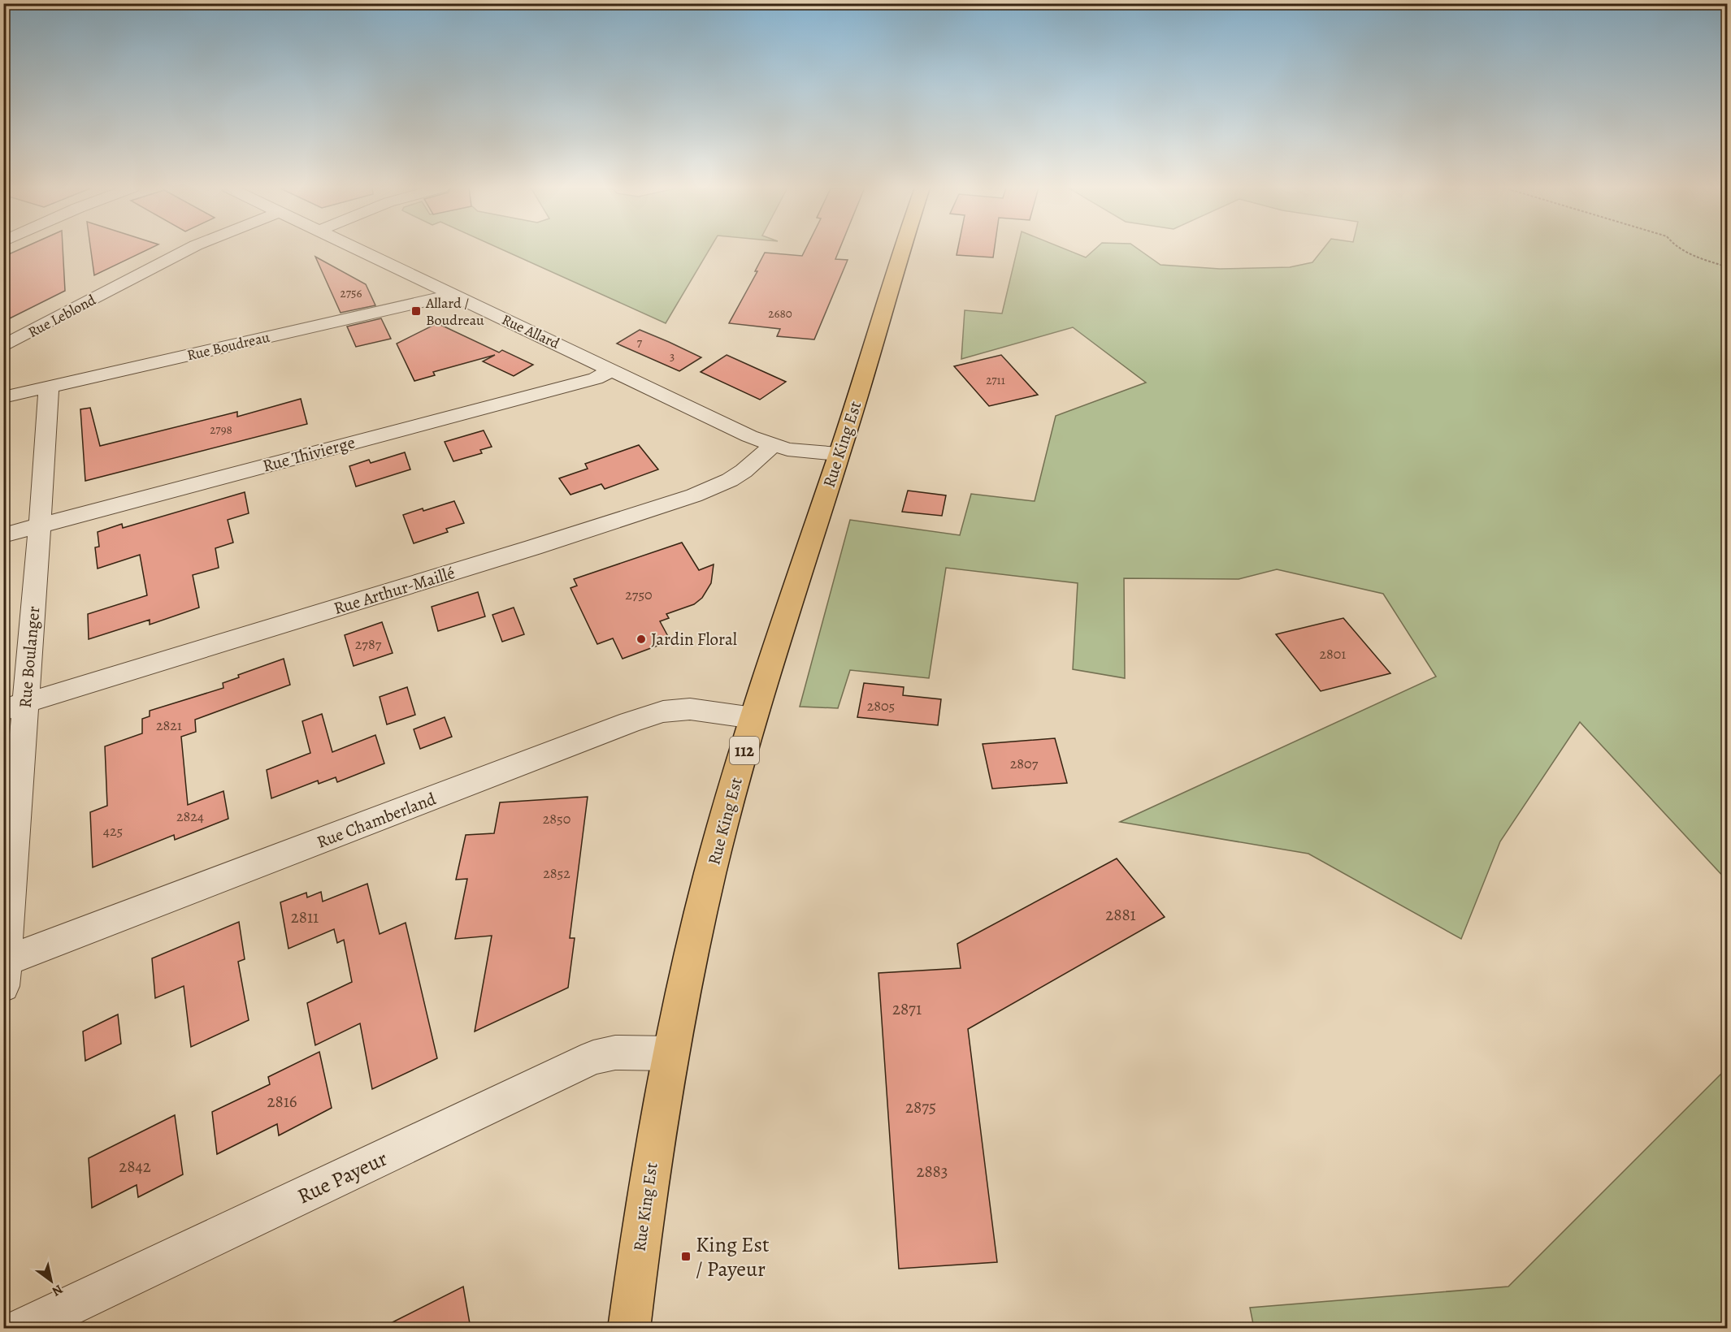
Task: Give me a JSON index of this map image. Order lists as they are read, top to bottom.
{
  "streets": {
    "main road": ["Rue King Est", "112"],
    "street": [
      "Rue Leblond",
      "Rue Allard",
      "Rue Boudreau",
      "Rue Thivierge",
      "Rue Arthur-Maillé",
      "Rue Boulanger",
      "Rue Chamberland",
      "Rue Payeur"
    ]
  },
  "crossings": [
    ["Rue Allard", "Rue Boudreau"],
    ["Rue Allard", "Rue King Est"],
    ["Rue Allard", "Rue Thivierge"],
    ["Rue Allard", "Rue Arthur-Maillé"],
    ["Rue Boudreau", "Rue Boulanger"],
    ["Rue King Est", "Rue Chamberland"],
    ["Rue King Est", "Rue Payeur"],
    ["Rue Thivierge", "Rue Boulanger"],
    ["Rue Arthur-Maillé", "Rue Boulanger"],
    ["Rue Boulanger", "Rue Chamberland"]
  ],
  "places": {
    "transit": ["Allard / Boudreau", "King Est / Payeur"],
    "other": ["Jardin Floral"]
  },
  "house_numbers": [
    "2756",
    "2680",
    "7",
    "3",
    "2711",
    "2798",
    "2750",
    "2787",
    "2801",
    "2805",
    "2821",
    "2807",
    "2824",
    "2850",
    "425",
    "2852",
    "2881",
    "2811",
    "2871",
    "2816",
    "2875",
    "2842",
    "2883"
  ],
  "north": "bottom right"
}
